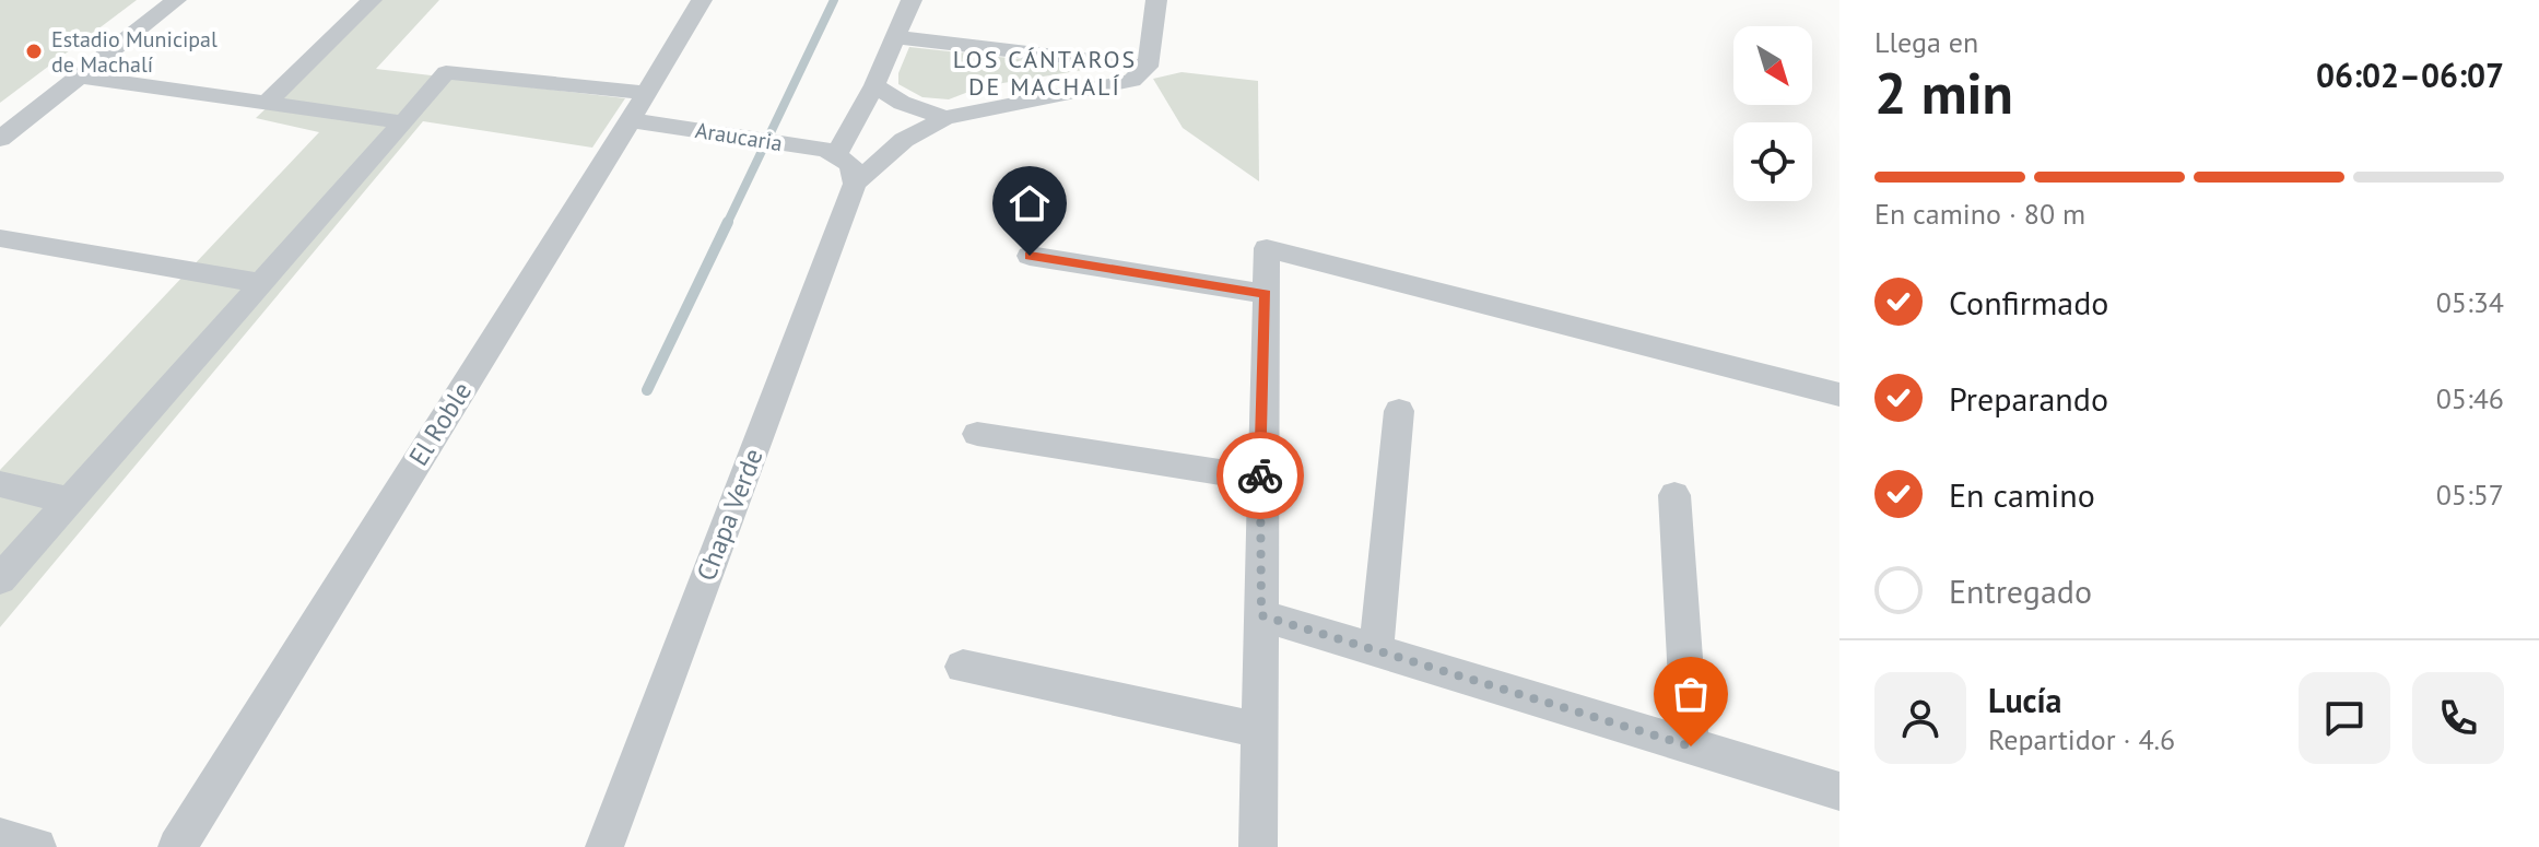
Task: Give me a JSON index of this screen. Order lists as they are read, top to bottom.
{
  "streets": {
    "street": ["Araucaria", "El Roble", "Chapa Verde"]
  },
  "crossings": [
    ["Araucaria", "El Roble"],
    ["Araucaria", "Chapa Verde"]
  ],
  "districts": ["LOS CÁNTAROS DE MACHALÍ"],
  "places": ["Estadio Municipal de Machalí"],
  "north": "bottom right",
  "page": {
    "heading": ["2 min", "Llega en", "06:02–06:07"],
    "panel": ["Lucía", "Repartidor · 4.6"],
    "bar": "En camino · 80 m",
    "list": [
      ["Confirmado", "05:34"],
      ["Preparando", "05:46"],
      ["En camino", "05:57"],
      "Entregado"
    ]
  }
}
